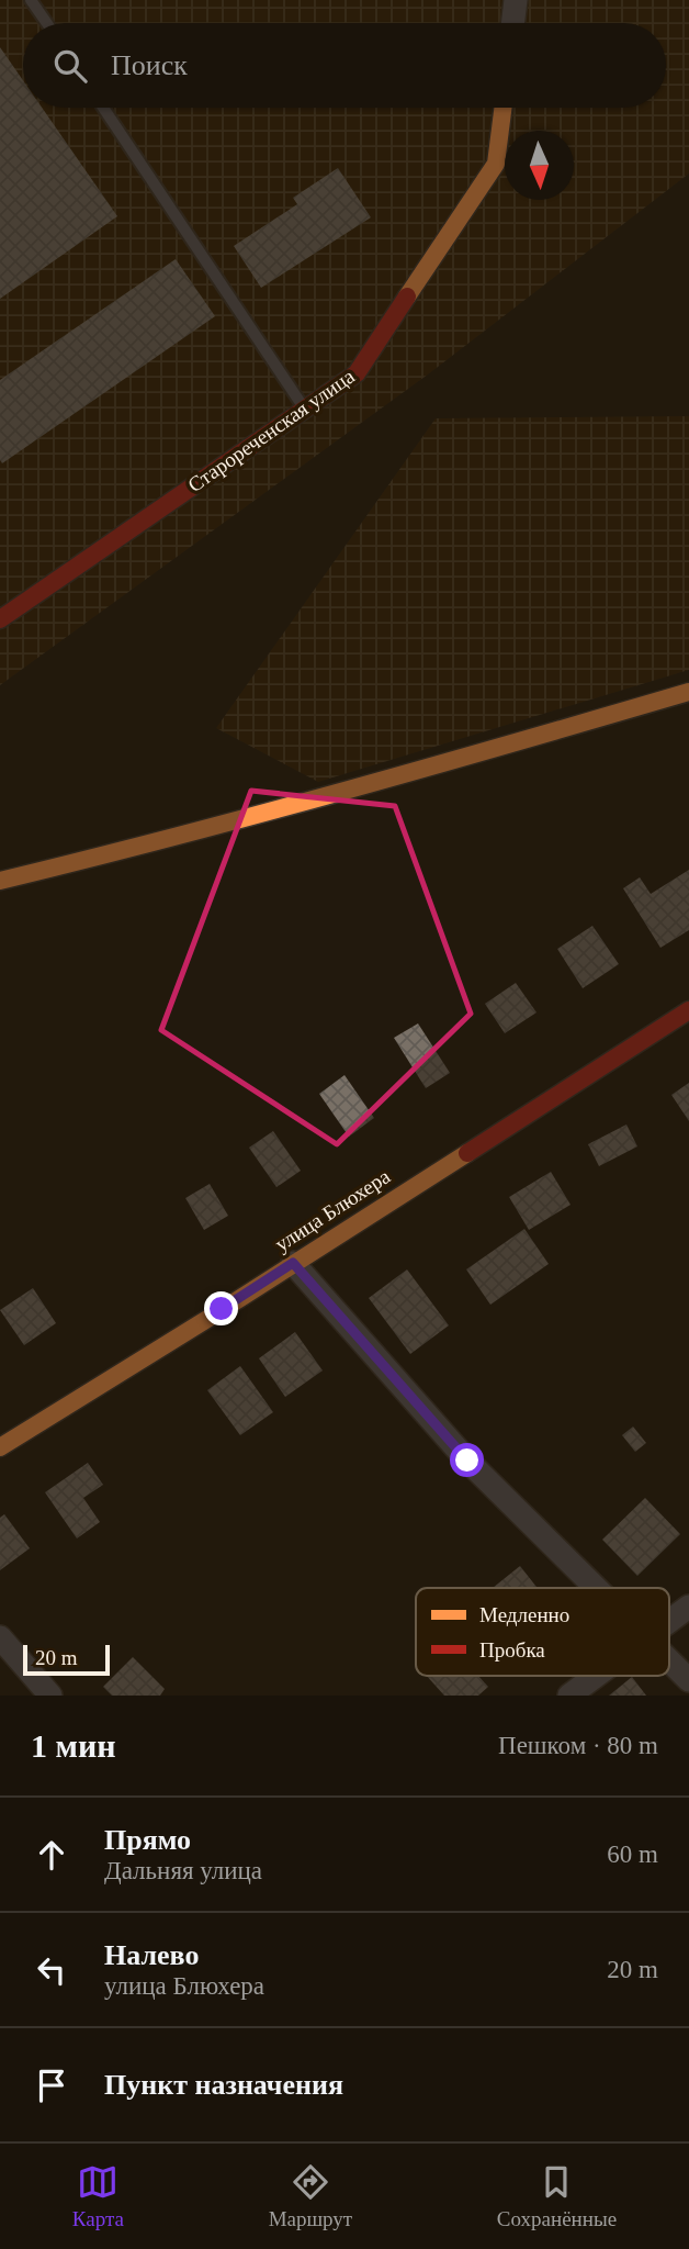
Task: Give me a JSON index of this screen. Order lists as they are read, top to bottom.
{
  "streets": {
    "street": ["Старореченская улица", "улица Блюхера"]
  },
  "legend": ["Медленно", "Пробка"],
  "scale_bar": "20 m",
  "north": "bottom",
  "page": {
    "search": "Поиск",
    "scale": "20 m",
    "heading": ["1 мин", "Пешком · 80 m"],
    "list": [
      ["Прямо", "Дальняя улица", "60 m"],
      ["Налево", "улица Блюхера", "20 m"],
      "Пункт назначения"
    ],
    "nav": ["Карта", "Маршрут", "Сохранённые"]
  }
}
